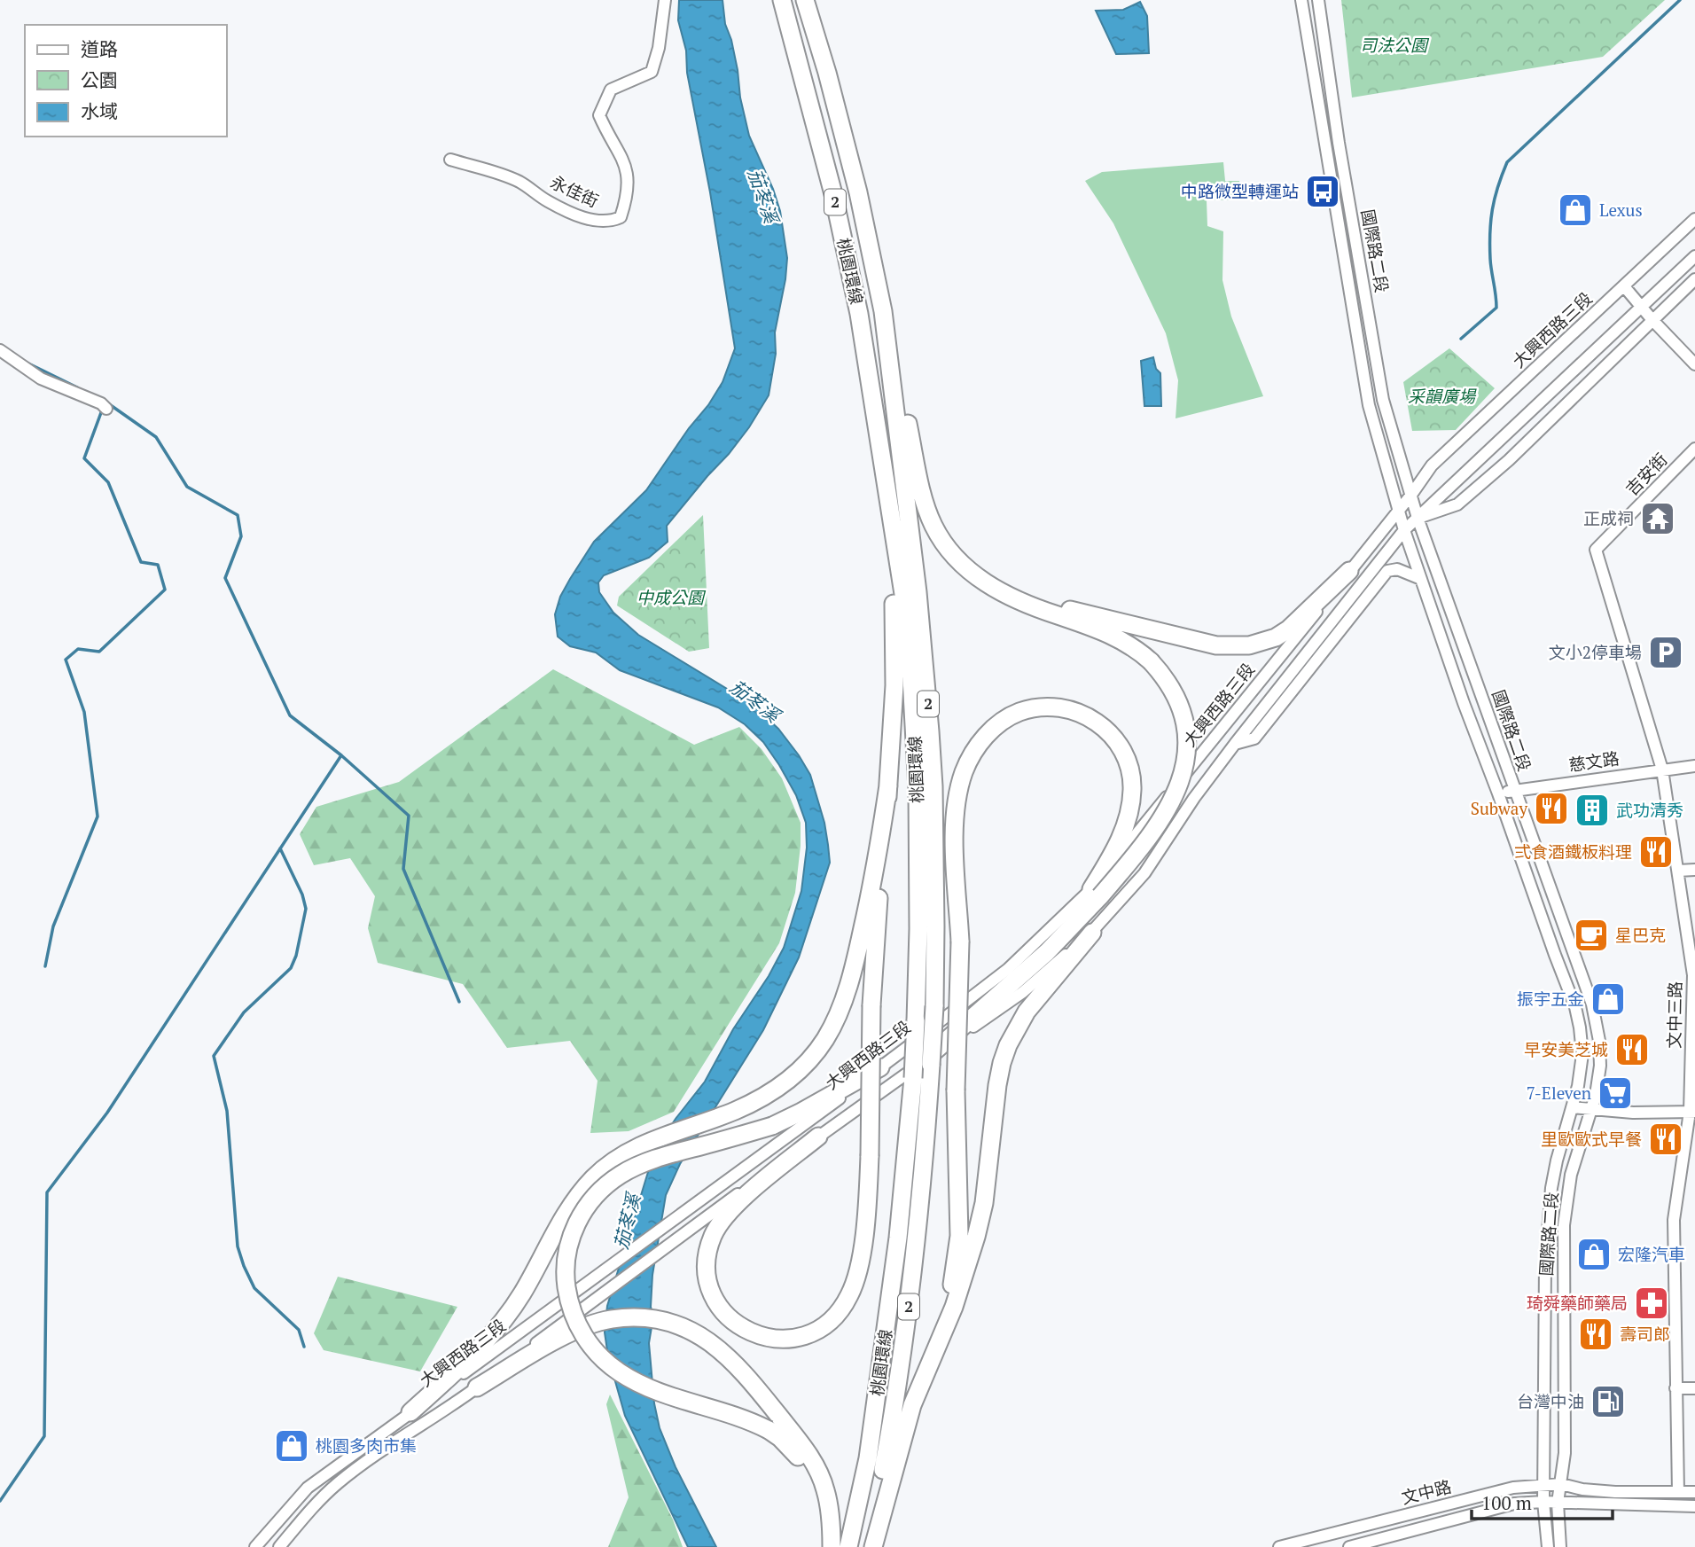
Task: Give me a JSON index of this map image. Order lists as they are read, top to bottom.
{
  "streets": {
    "highway": ["2", "桃園環線"],
    "street": [
      "永佳街",
      "國際路二段",
      "大興西路三段",
      "吉安街",
      "慈文路",
      "文中三路",
      "文中路"
    ]
  },
  "crossings": [
    ["國際路二段", "大興西路三段"],
    ["國際路二段", "慈文路"],
    ["國際路二段", "文中路"],
    ["桃園環線", "大興西路三段"],
    ["吉安街", "文中三路"],
    ["慈文路", "文中三路"],
    ["文中三路", "文中路"]
  ],
  "water": ["茄苳溪"],
  "parks": ["司法公園", "采韻廣場", "中成公園"],
  "places": {
    "bus stop": ["中路微型轉運站"],
    "shop": [
      "Lexus",
      "振宇五金",
      "宏隆汽車",
      "桃園多肉市集"
    ],
    "temple": ["正成祠"],
    "parking": ["文小2停車場"],
    "restaurant": [
      "Subway",
      "弍食酒鐵板料理",
      "早安美芝城",
      "里歐歐式早餐",
      "壽司郎"
    ],
    "building": ["武功清秀"],
    "cafe": ["星巴克"],
    "supermarket": ["7-Eleven"],
    "pharmacy": ["琦舜藥師藥局"],
    "fuel station": ["台灣中油"]
  },
  "legend": ["道路", "公園", "水域"],
  "scale_bar": "100 m"
}
